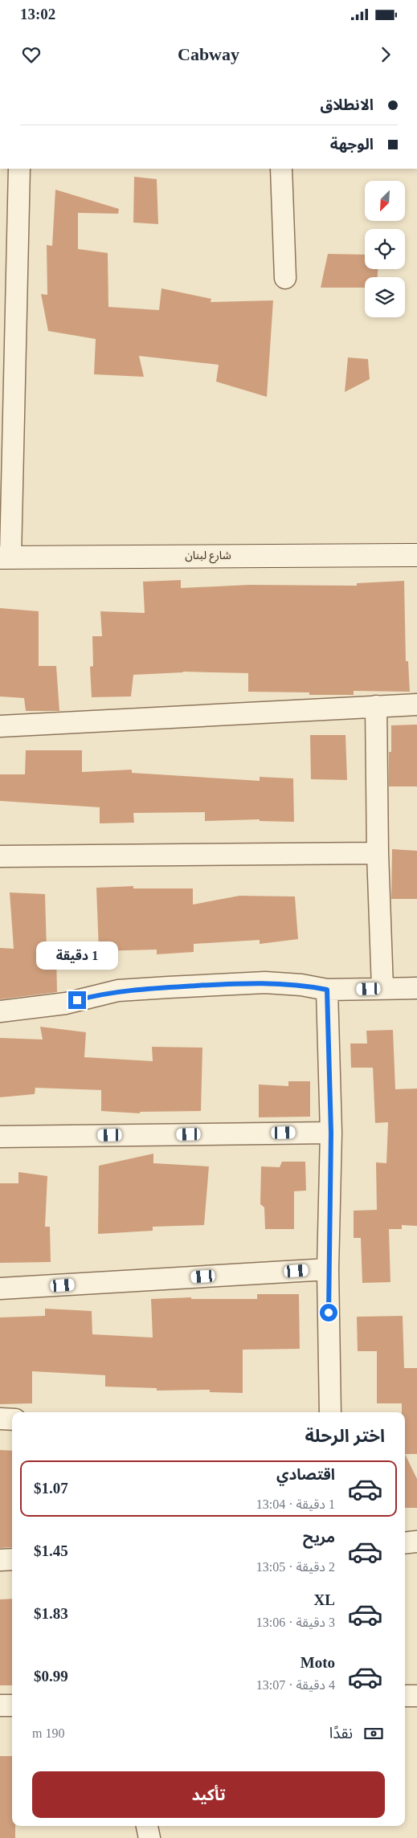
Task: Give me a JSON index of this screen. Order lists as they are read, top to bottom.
{
  "streets": {
    "street": ["شارع لبنان"]
  },
  "north": "bottom left",
  "page": {
    "status": "13:02",
    "header": "Cabway",
    "banner": ["الانطلاق", "الوجهة"],
    "bubble": "1 دقيقة",
    "heading": "اختر الرحلة",
    "list": [
      {
        "name": "اقتصادي",
        "note": "1 دقيقة · 13:04",
        "value": "$1.07"
      },
      {
        "name": "مريح",
        "note": "2 دقيقة · 13:05",
        "value": "$1.45"
      },
      {
        "name": "XL",
        "note": "3 دقيقة · 13:06",
        "value": "$1.83"
      },
      {
        "name": "Moto",
        "note": "4 دقيقة · 13:07",
        "value": "$0.99"
      }
    ],
    "pay": ["نقدًا", "190 m"],
    "buttons": "تأكيد"
  }
}
